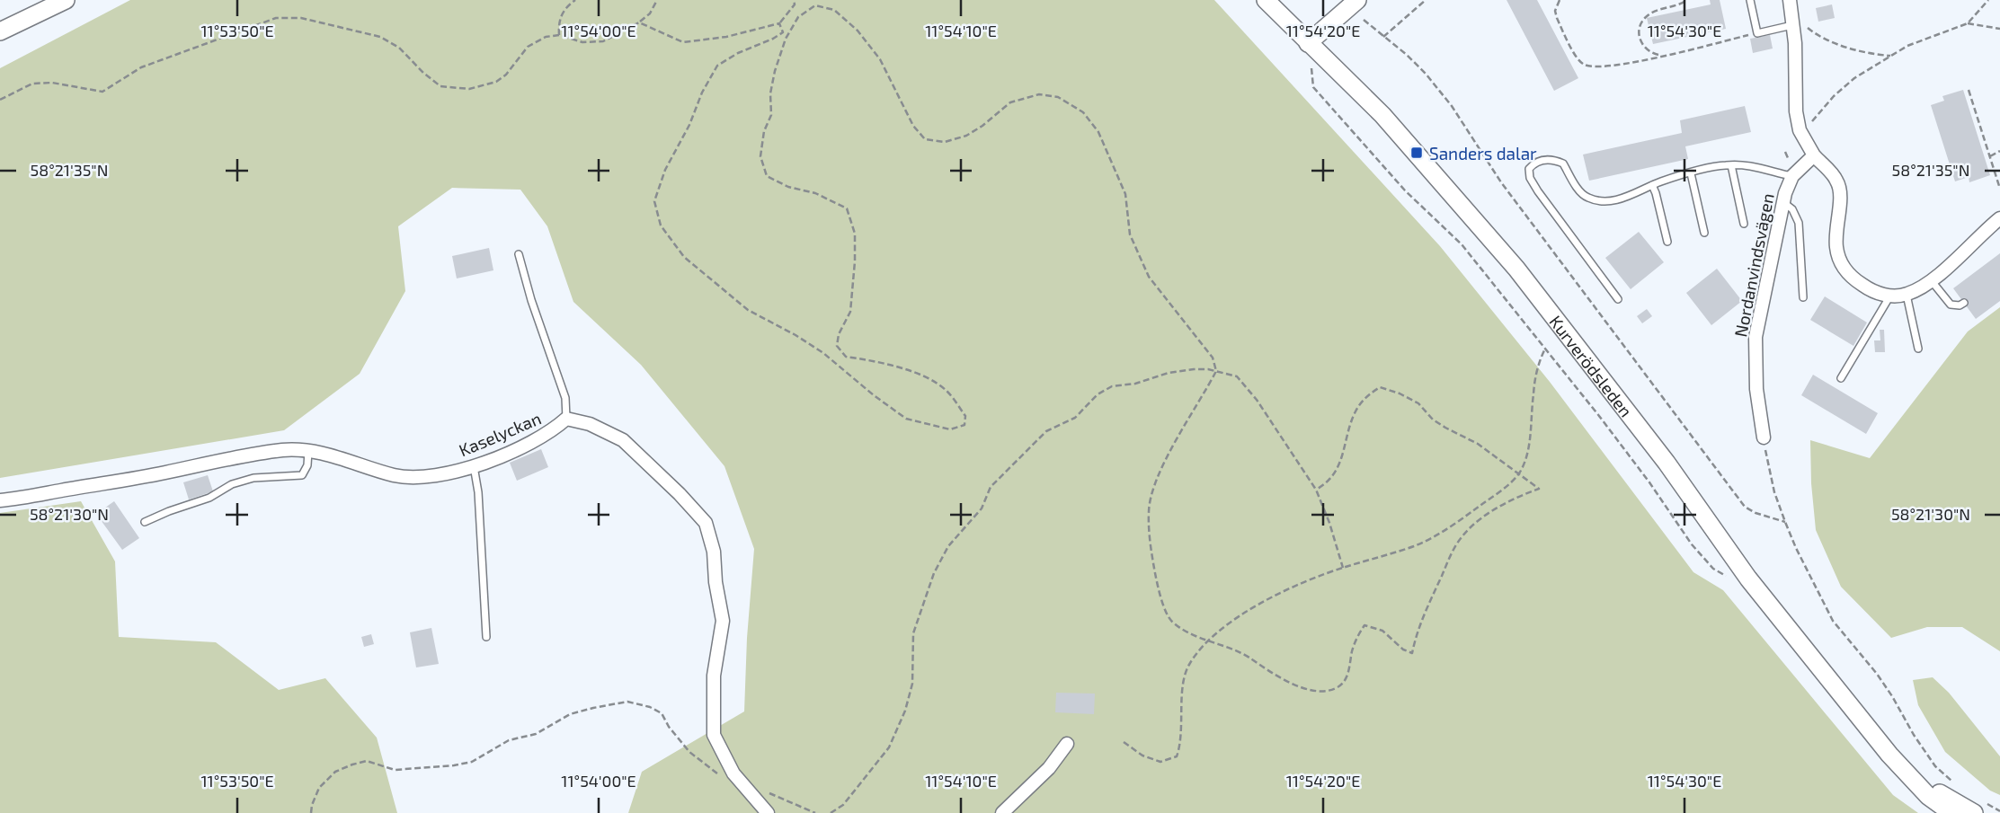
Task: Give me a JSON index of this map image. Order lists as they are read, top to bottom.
{
  "streets": {
    "main road": ["Kurverödsleden"],
    "street": ["Nordanvindsvägen", "Kaselyckan"]
  },
  "places": {
    "transit": ["Sanders dalar"]
  },
  "coordinates": [
    "11°53'50\"E",
    "11°54'00\"E",
    "11°54'10\"E",
    "11°54'20\"E",
    "11°54'30\"E",
    "58°21'35\"N",
    "58°21'30\"N"
  ]
}
